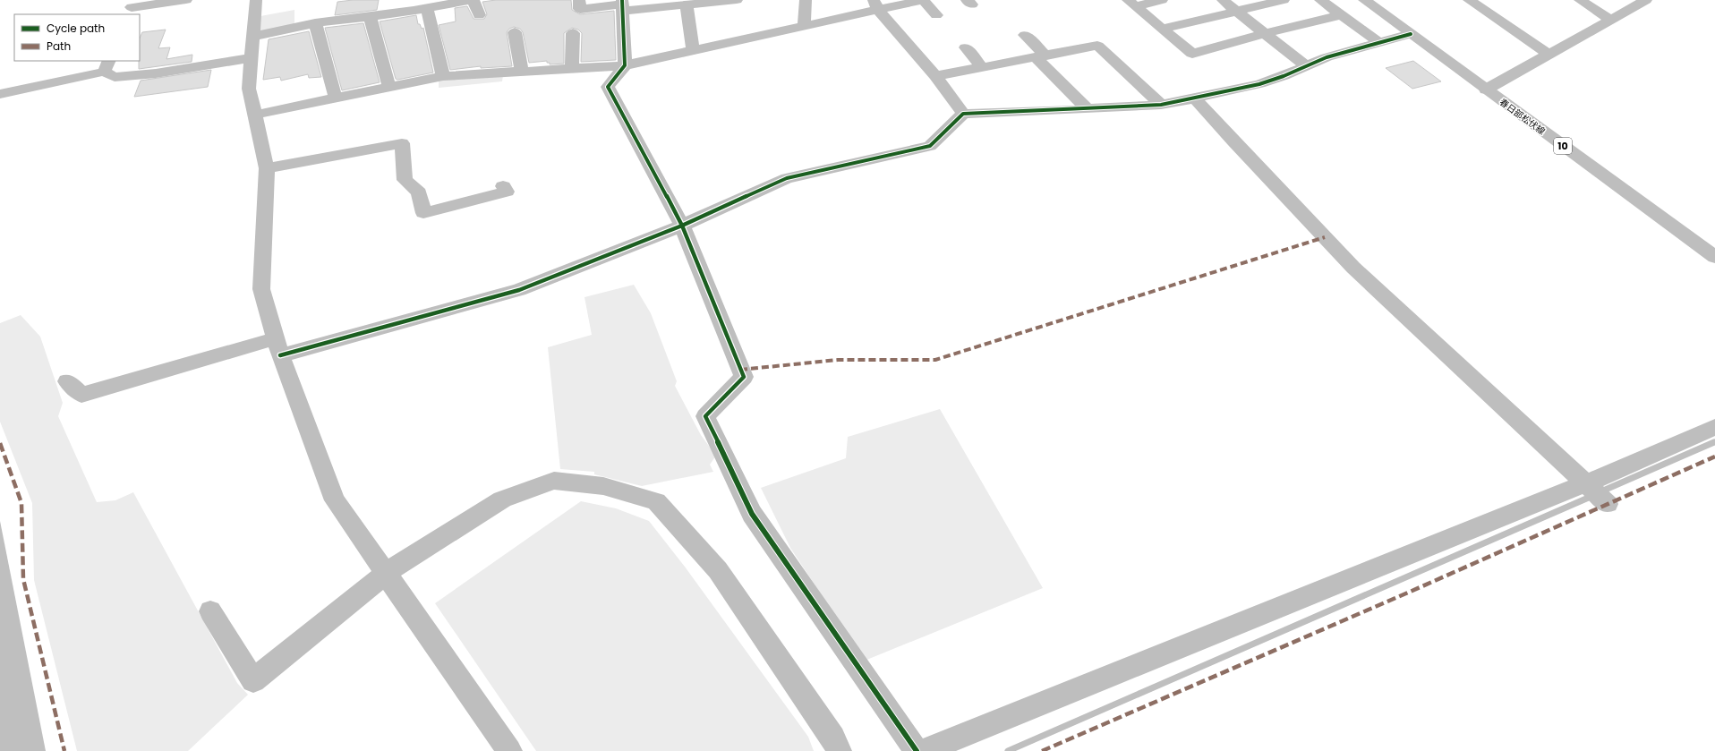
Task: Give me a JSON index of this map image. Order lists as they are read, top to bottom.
{
  "streets": {
    "street": ["春日部松伏線", "10"]
  },
  "legend": ["Cycle path", "Path"]
}
